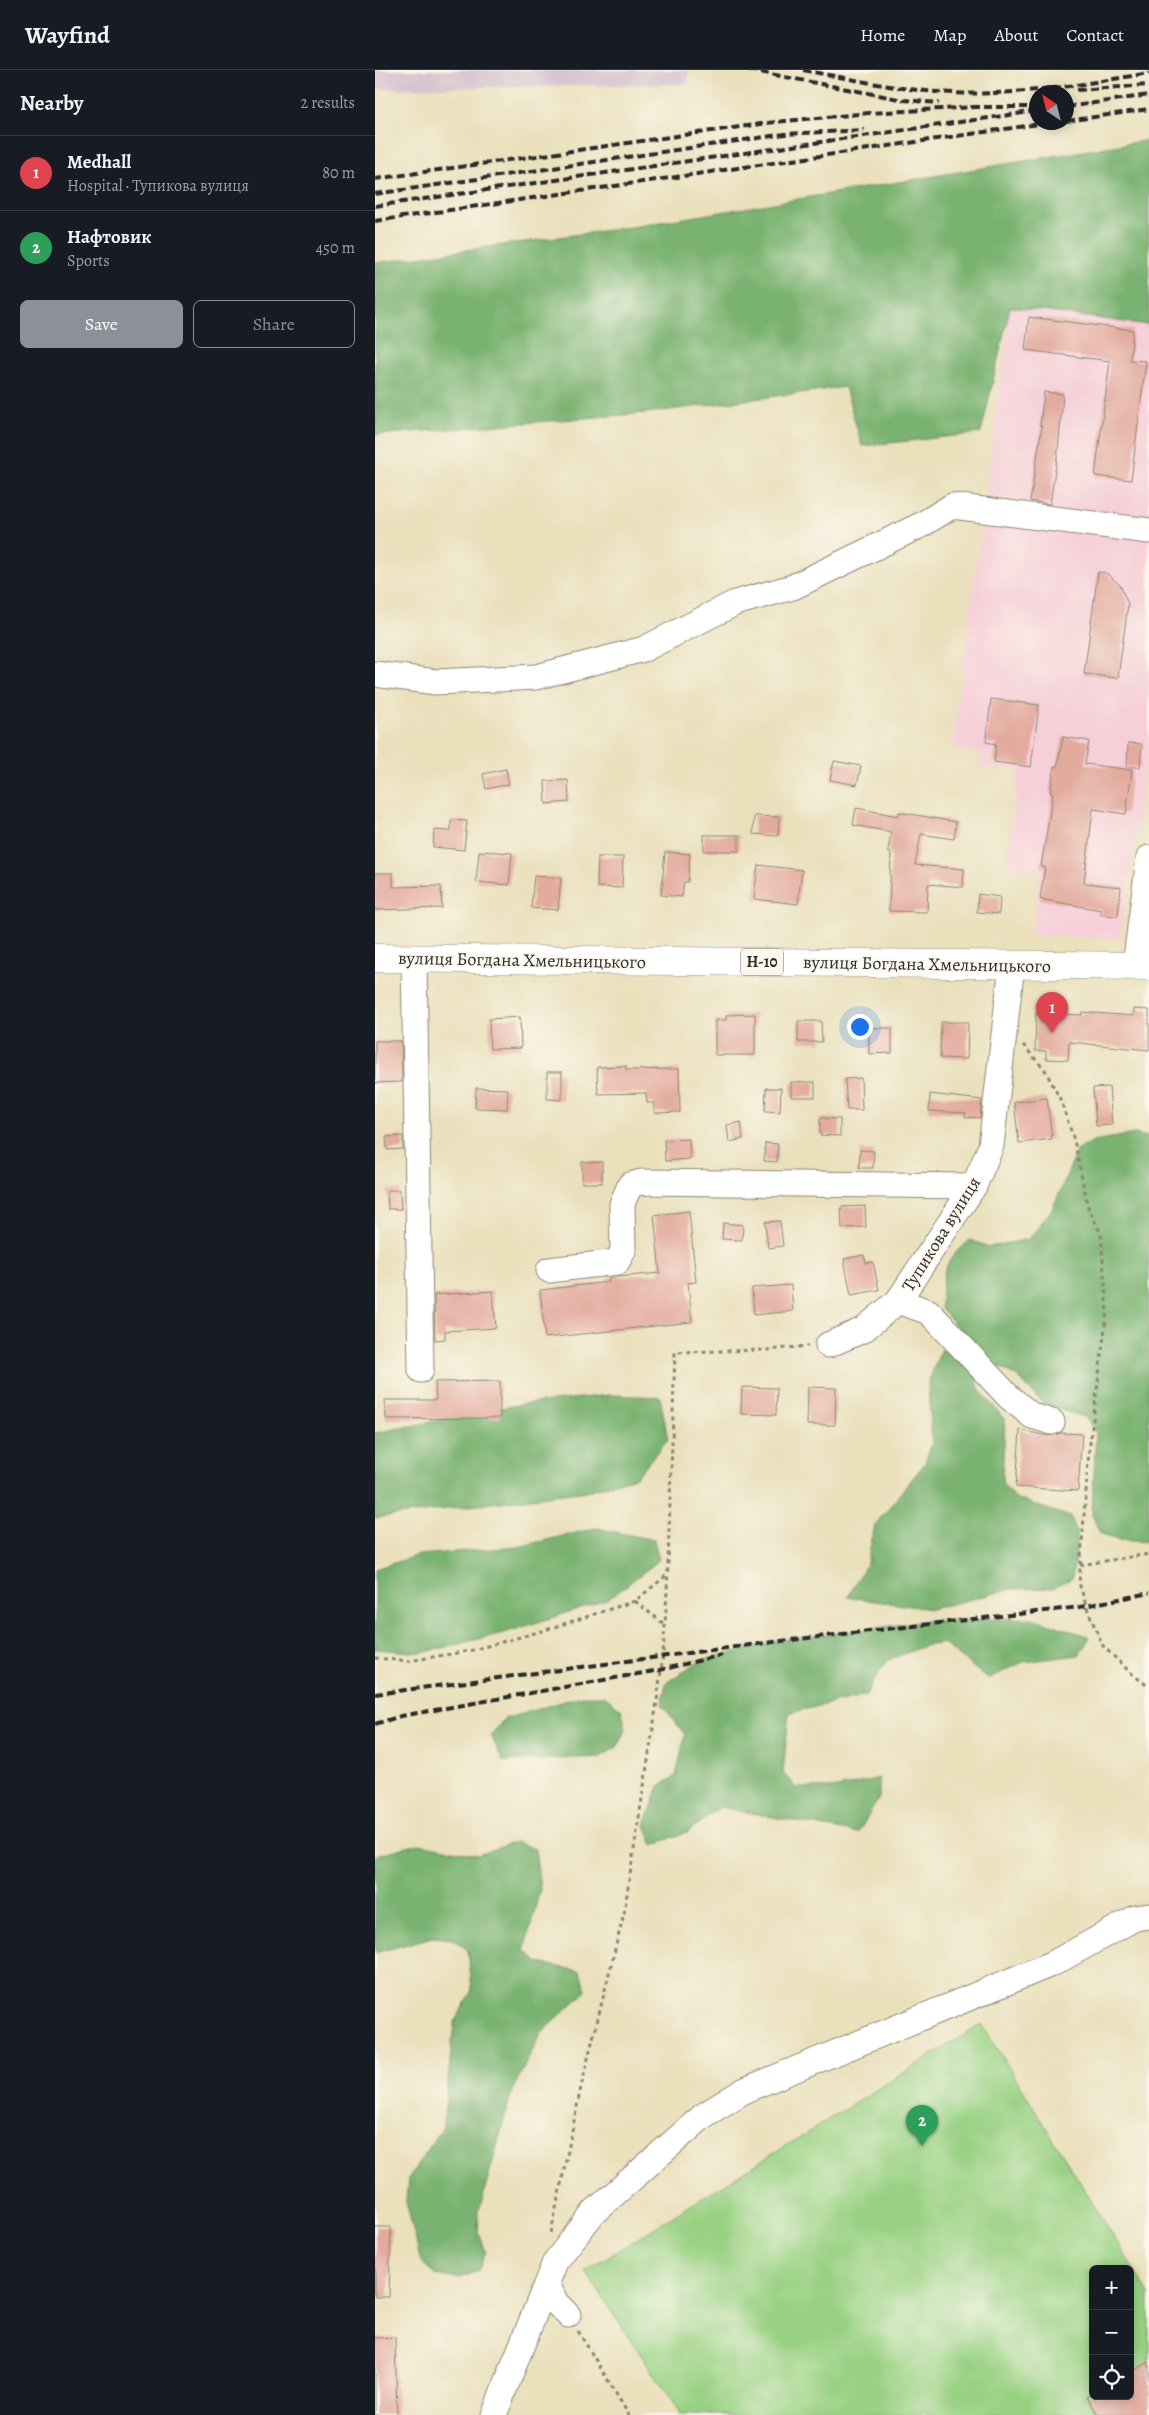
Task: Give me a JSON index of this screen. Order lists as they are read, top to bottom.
{
  "streets": {
    "main road": ["вулиця Богдана Хмельницького", "Н-10"],
    "street": ["Тупикова вулиця"]
  },
  "crossings": [
    ["вулиця Богдана Хмельницького", "Тупикова вулиця"]
  ],
  "north": "top left",
  "page": {
    "header": "Wayfind",
    "nav": [
      "Home",
      "Map",
      "About",
      "Contact"
    ],
    "heading": ["Nearby", "2 results"],
    "list": [
      {
        "mark": "1",
        "name": "Medhall",
        "note": "Hospital · Тупикова вулиця",
        "value": "80 m"
      },
      {
        "mark": "2",
        "name": "Нафтовик",
        "note": "Sports",
        "value": "450 m"
      }
    ],
    "buttons": ["Save", "Share"],
    "pins": ["1", "2"],
    "map_buttons": ["+", "−"]
  }
}
